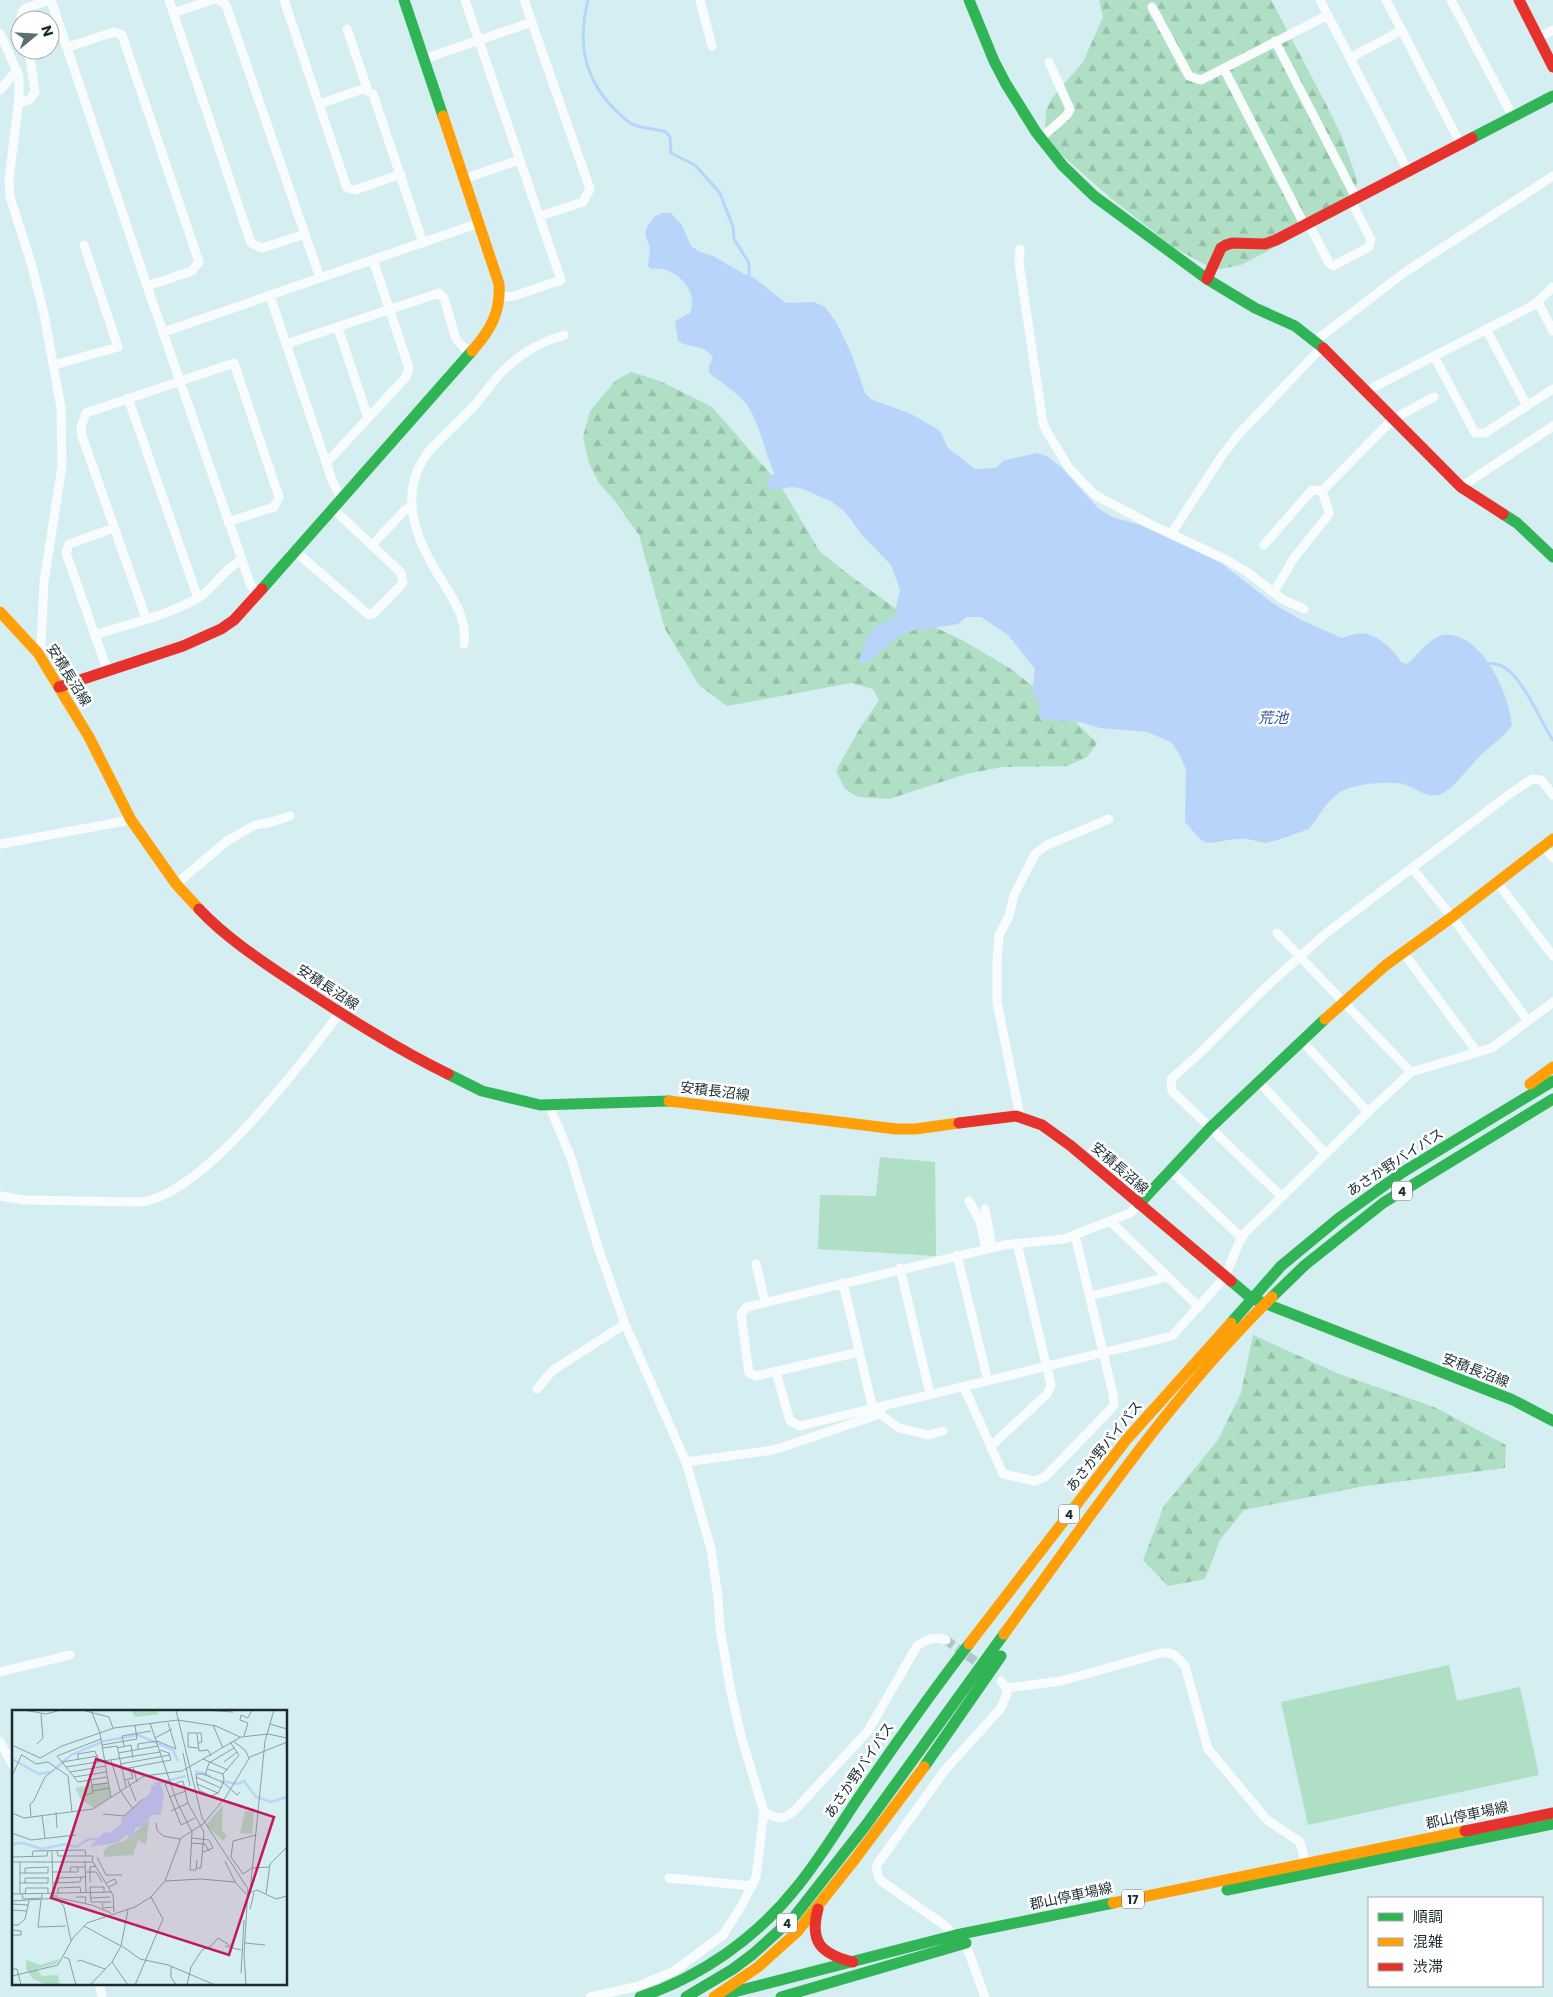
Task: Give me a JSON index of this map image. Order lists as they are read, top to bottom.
{
  "streets": {
    "main road": [
      "安積長沼線",
      "あさか野バイパス",
      "4",
      "郡山停車場線",
      "17"
    ]
  },
  "crossings": [
    ["安積長沼線", "あさか野バイパス"]
  ],
  "water": ["荒池"],
  "legend": ["順調", "混雑", "渋滞"],
  "north": "right"
}
